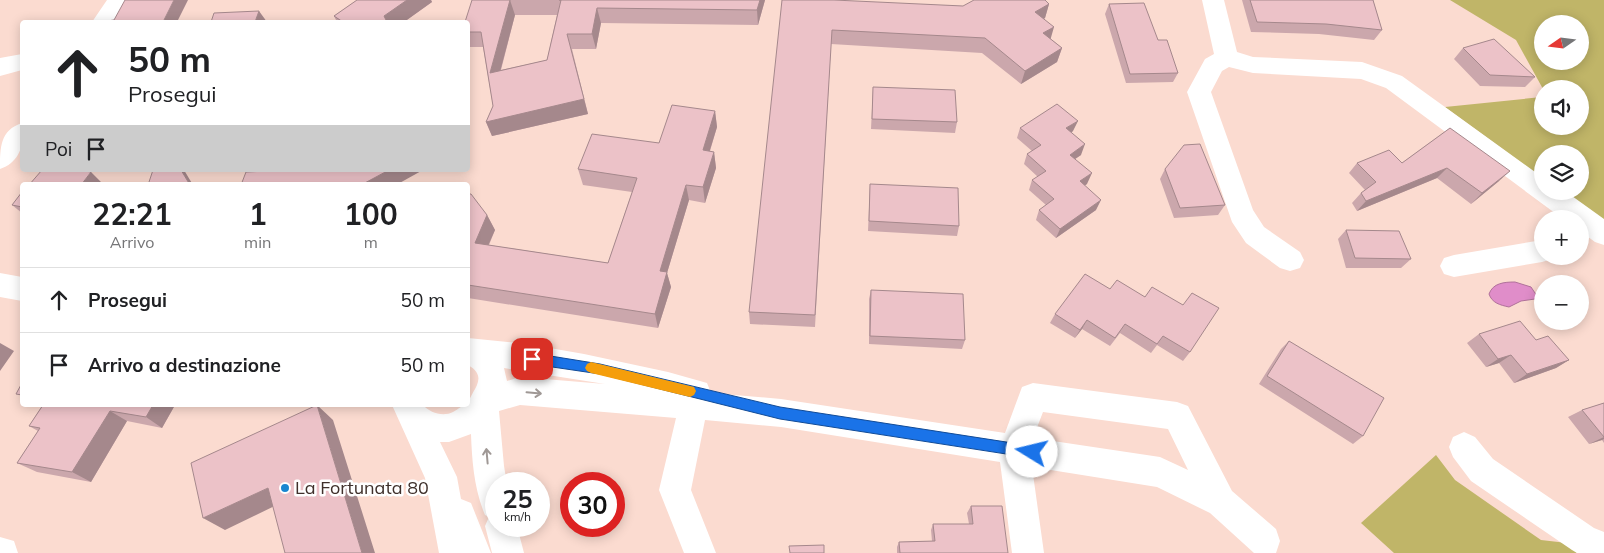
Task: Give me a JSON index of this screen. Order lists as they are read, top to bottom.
{
  "places": ["La Fortunata 80"],
  "north": "left",
  "page": {
    "map_buttons": ["+", "−"],
    "turn": ["50 m", "Prosegui"],
    "then": "Poi",
    "eta": [
      "22:21",
      "Arrivo",
      "1",
      "min",
      "100",
      "m"
    ],
    "list": [
      {
        "name": "Prosegui",
        "value": "50 m"
      },
      {
        "name": "Arrivo a destinazione",
        "value": "50 m"
      }
    ],
    "speed": "25 km/h",
    "limit": "30"
  }
}
